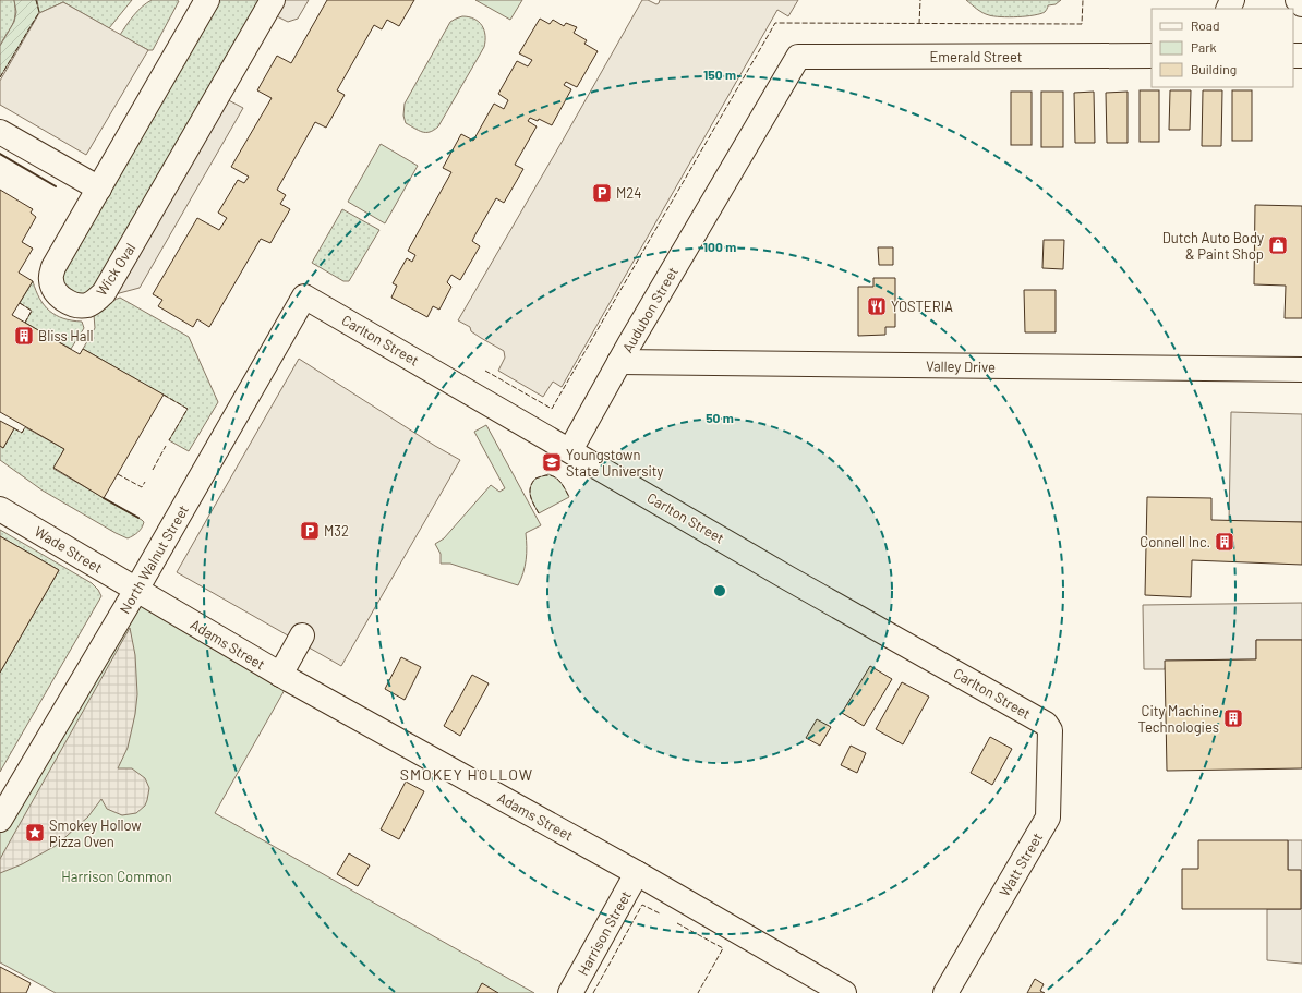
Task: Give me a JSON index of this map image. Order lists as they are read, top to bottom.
{
  "streets": {
    "street": [
      "Emerald Street",
      "Wick Oval",
      "Audubon Street",
      "Carlton Street",
      "Valley Drive",
      "Wade Street",
      "North Walnut Street",
      "Adams Street",
      "Watt Street",
      "Harrison Street"
    ]
  },
  "crossings": [
    ["Emerald Street", "Audubon Street"],
    ["Audubon Street", "Carlton Street"],
    ["Audubon Street", "Valley Drive"],
    ["Carlton Street", "North Walnut Street"],
    ["Carlton Street", "Watt Street"],
    ["Wade Street", "North Walnut Street"],
    ["Wade Street", "Adams Street"],
    ["North Walnut Street", "Adams Street"],
    ["Adams Street", "Harrison Street"]
  ],
  "districts": ["SMOKEY HOLLOW"],
  "parks": ["Harrison Common"],
  "places": {
    "parking": ["M24", "M32"],
    "shop": ["Dutch Auto Body & Paint Shop"],
    "restaurant": ["YOSTERIA"],
    "building": ["Bliss Hall", "Connell Inc.", "City Machine Technologies"],
    "school or university": ["Youngstown State University"],
    "place": ["Smokey Hollow Pizza Oven"]
  },
  "legend": ["Road", "Park", "Building"],
  "rings": ["150 m", "100 m", "50 m"]
}
